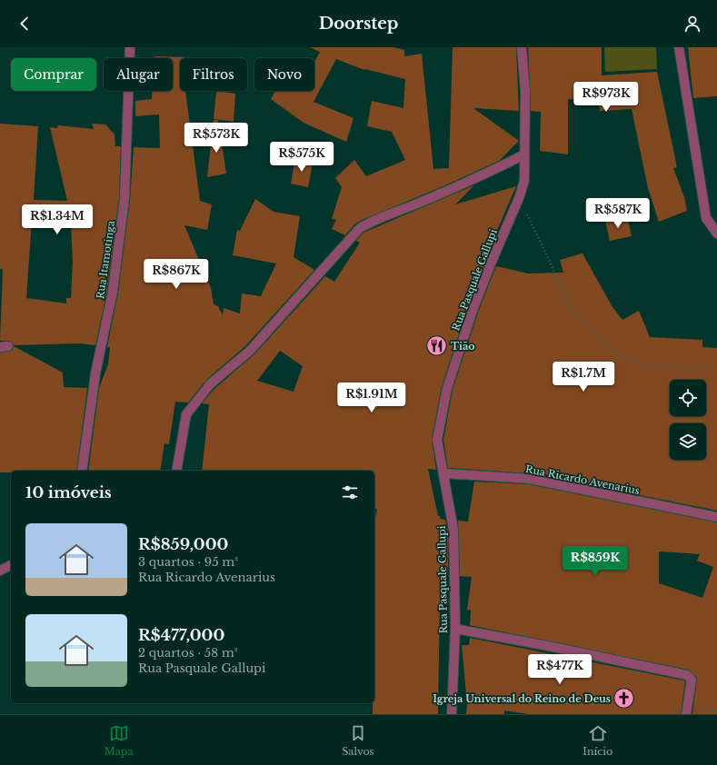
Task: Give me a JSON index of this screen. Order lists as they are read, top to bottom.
{
  "streets": {
    "street": ["Rua Itamotinga", "Rua Pasquale Gallupi", "Rua Ricardo Avenarius"]
  },
  "crossings": [
    ["Rua Pasquale Gallupi", "Rua Ricardo Avenarius"]
  ],
  "places": {
    "restaurant": ["Tião"],
    "church": ["Igreja Universal do Reino de Deus"]
  },
  "page": {
    "header": "Doorstep",
    "chip": [
      "Comprar",
      "Alugar",
      "Filtros",
      "Novo"
    ],
    "price": [
      "R$973K",
      "R$573K",
      "R$575K",
      "R$587K",
      "R$1.34M",
      "R$867K",
      "R$1.7M",
      "R$1.91M",
      "R$859K",
      "R$477K"
    ],
    "heading": "10 imóveis",
    "list": [
      {
        "name": "R$859,000",
        "note": "3 quartos · 95 m² · Rua Ricardo Avenarius"
      },
      {
        "name": "R$477,000",
        "note": "2 quartos · 58 m² · Rua Pasquale Gallupi"
      }
    ],
    "tabs": ["Mapa", "Salvos", "Início"]
  }
}
